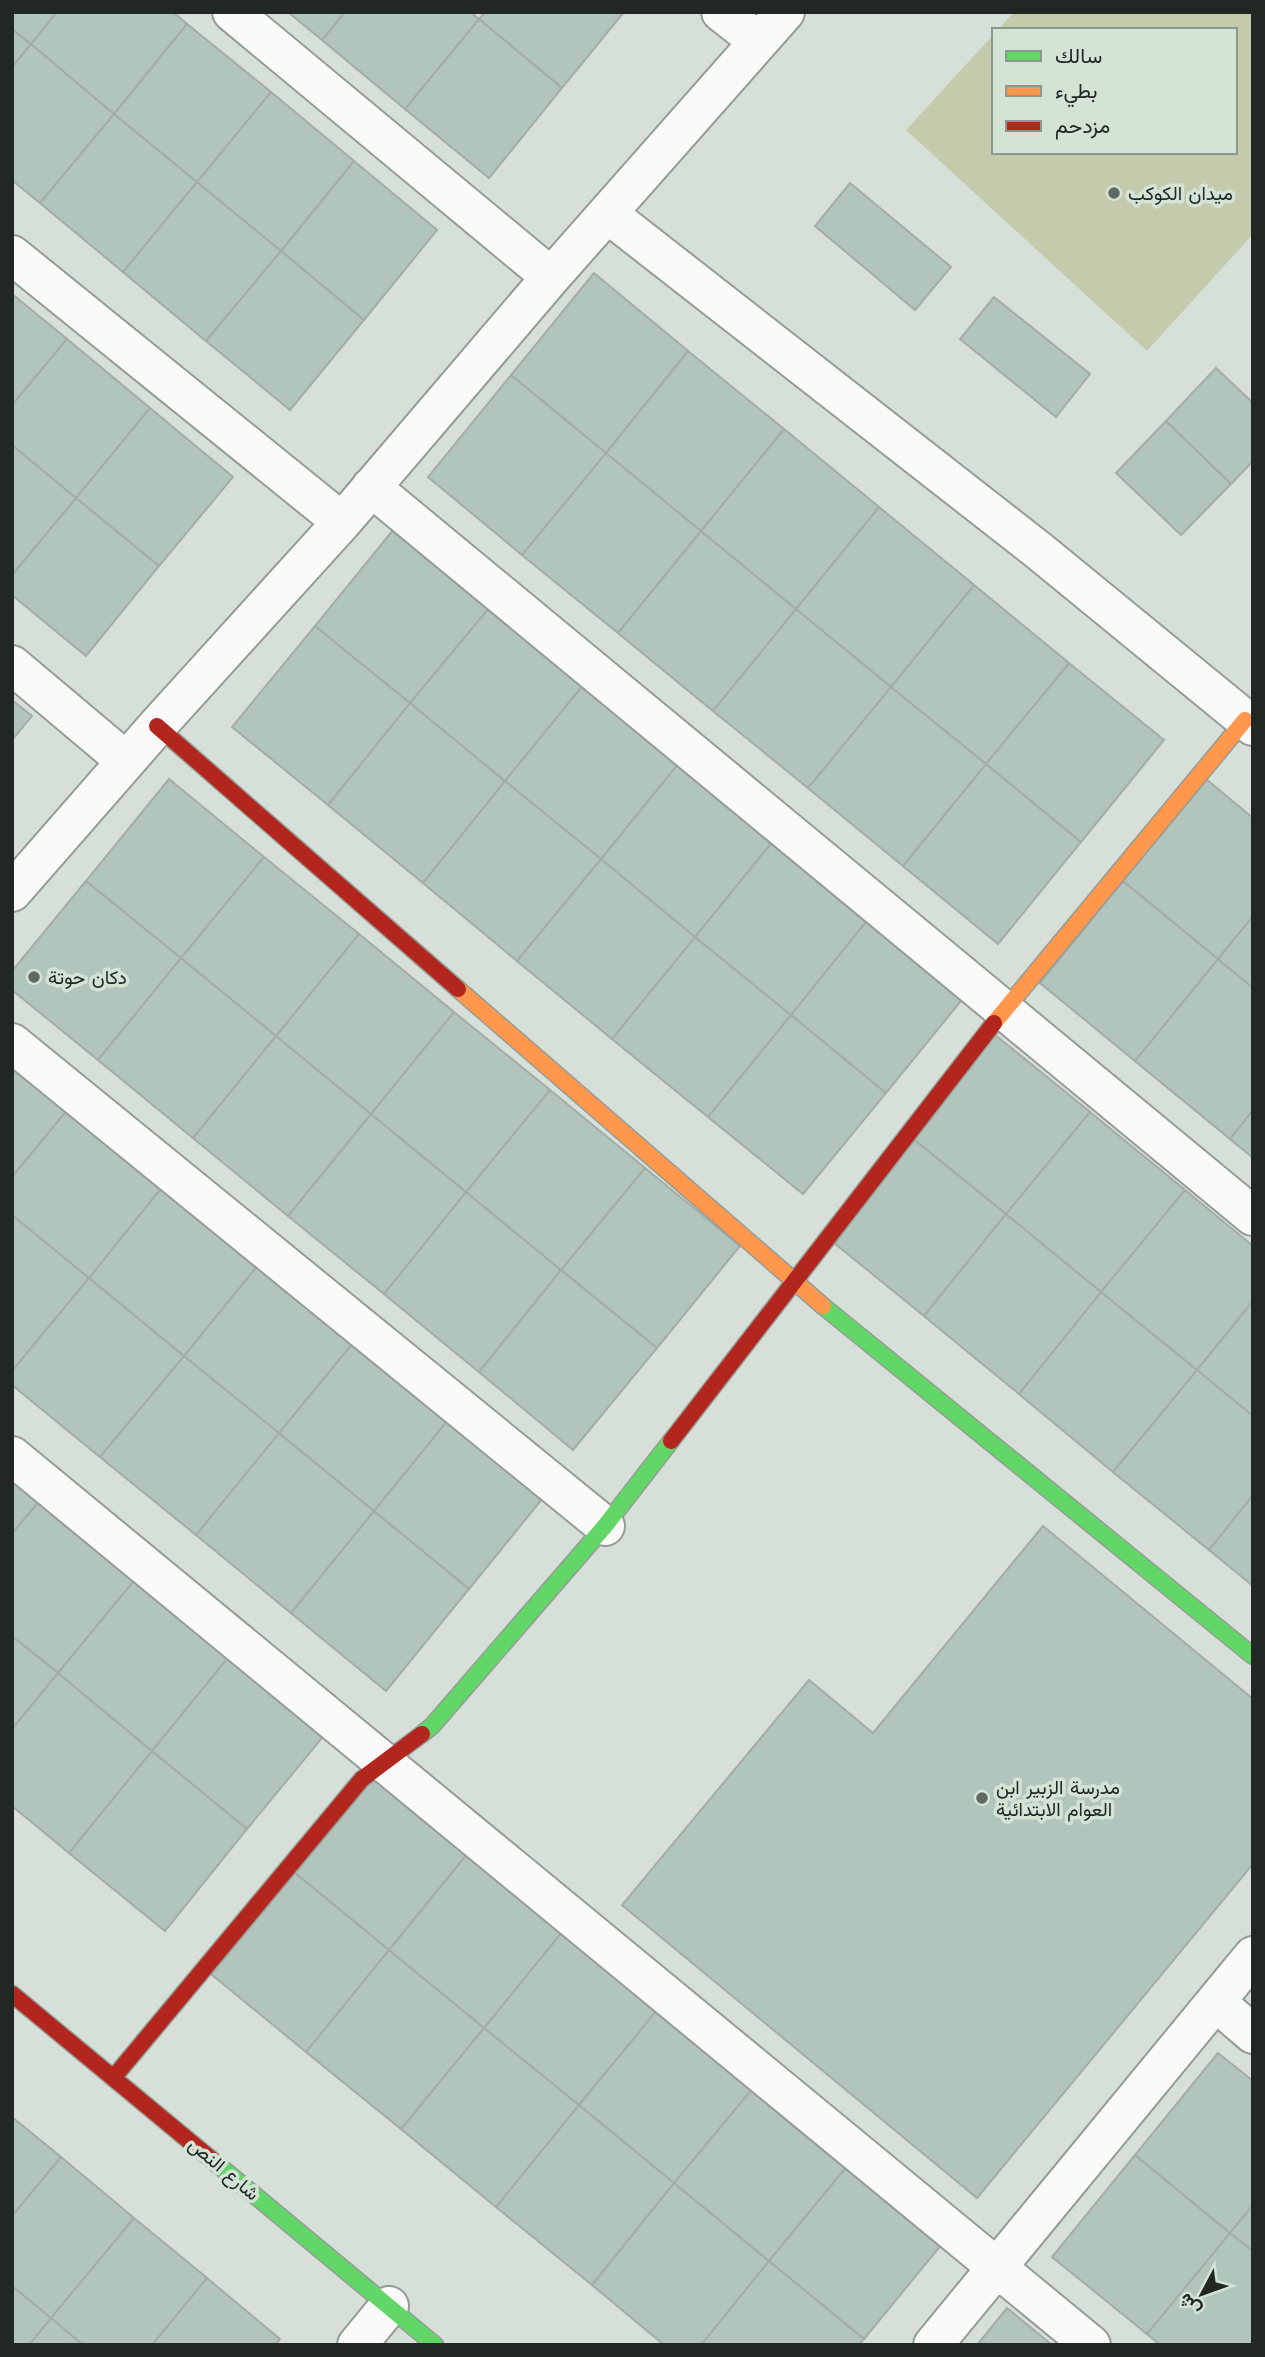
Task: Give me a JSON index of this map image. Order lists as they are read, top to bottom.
{
  "streets": {
    "street": ["شارع النص"]
  },
  "places": ["ميدان الكوكب", "دكان حوتة", "مدرسة الزبير ابن العوام الابتدائية"],
  "legend": ["سالك", "بطيء", "مزدحم"],
  "north": "bottom left"
}
